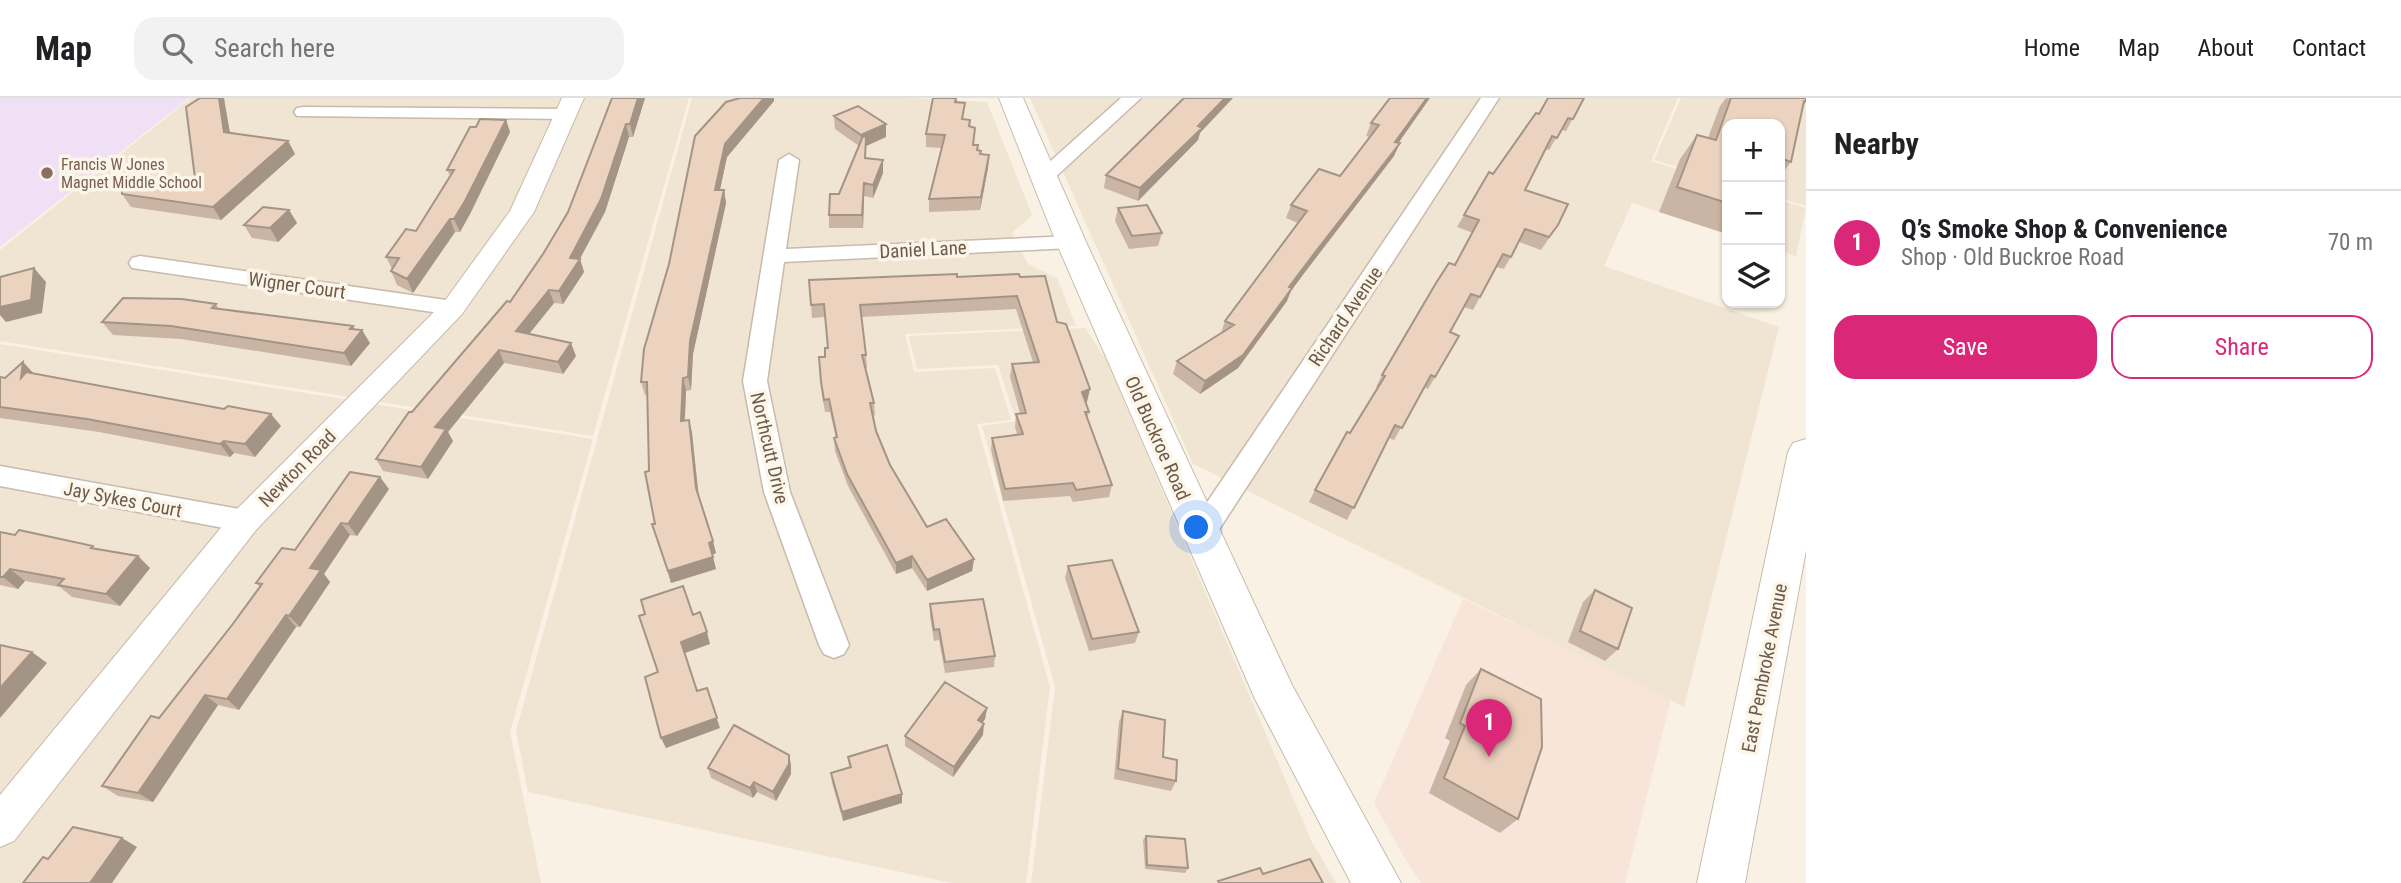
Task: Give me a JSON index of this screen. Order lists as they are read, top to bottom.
{
  "streets": {
    "main road": ["Old Buckroe Road", "East Pembroke Avenue"],
    "street": [
      "Daniel Lane",
      "Wigner Court",
      "Richard Avenue",
      "Northcutt Drive",
      "Newton Road",
      "Jay Sykes Court"
    ]
  },
  "crossings": [
    ["Daniel Lane", "Old Buckroe Road"],
    ["Daniel Lane", "Northcutt Drive"],
    ["Wigner Court", "Newton Road"],
    ["Richard Avenue", "Old Buckroe Road"],
    ["Newton Road", "Jay Sykes Court"]
  ],
  "places": ["Francis W Jones Magnet Middle School"],
  "page": {
    "header": "Map",
    "search": "Search here",
    "nav": [
      "Home",
      "Map",
      "About",
      "Contact"
    ],
    "heading": "Nearby",
    "map_buttons": ["+", "−"],
    "list": [
      {
        "mark": "1",
        "name": "Q’s Smoke Shop & Convenience",
        "note": "Shop · Old Buckroe Road",
        "value": "70 m"
      }
    ],
    "buttons": ["Save", "Share"],
    "pins": "1"
  }
}
